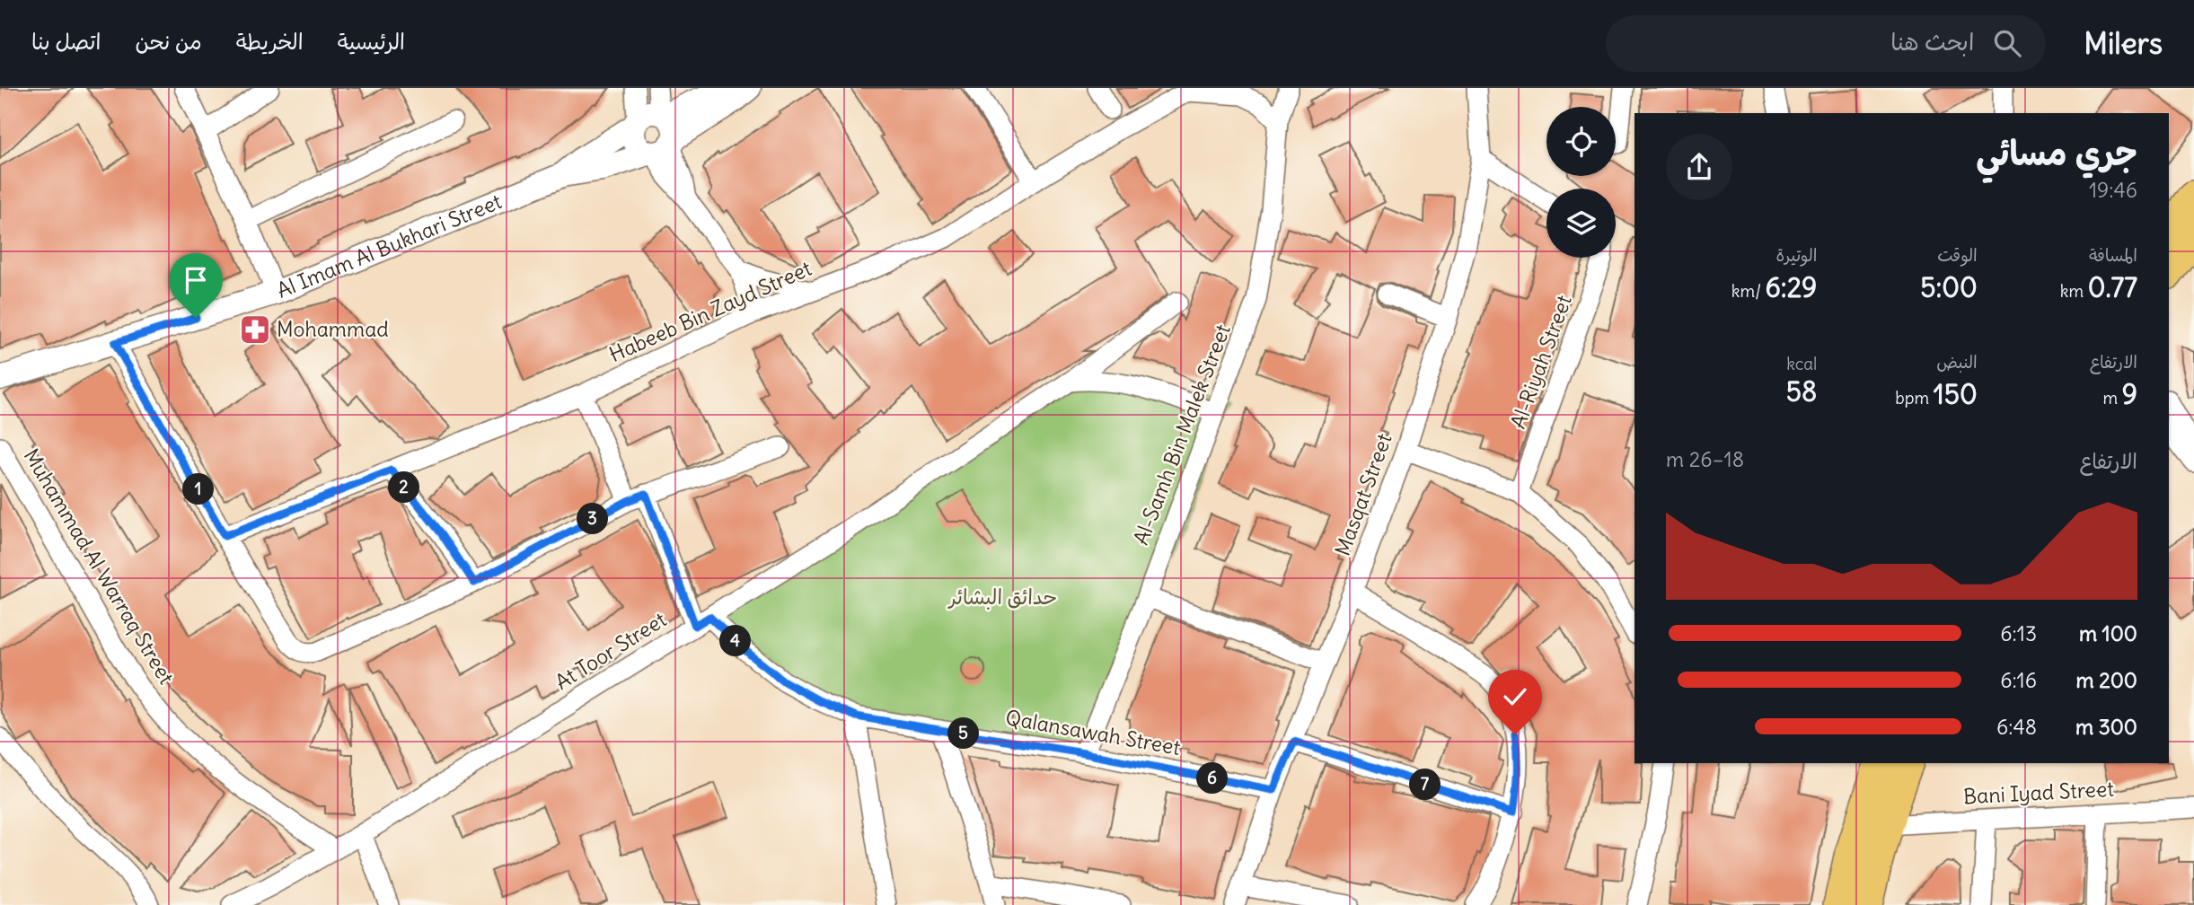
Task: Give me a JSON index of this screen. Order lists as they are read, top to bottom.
{
  "streets": {
    "street": [
      "Al Imam Al Bukhari Street",
      "Habeeb Bin Zayd Street",
      "Al-Riyah Street",
      "Al-Samh Bin Malek Street",
      "Masqat Street",
      "Muhammad Al Warraq Street",
      "At Toor Street",
      "Qalansawah Street",
      "Bani Iyad Street"
    ]
  },
  "crossings": [
    ["Al-Samh Bin Malek Street", "Qalansawah Street"],
    ["Masqat Street", "Qalansawah Street"],
    ["Muhammad Al Warraq Street", "At Toor Street"],
    ["At Toor Street", "Qalansawah Street"]
  ],
  "parks": ["حدائق البشائر"],
  "places": {
    "pharmacy": ["Mohammad"]
  },
  "page": {
    "header": "Milers",
    "search": "ابحث هنا",
    "nav": [
      "الرئيسية",
      "الخريطة",
      "من نحن",
      "اتصل بنا"
    ],
    "heading": ["جري مسائي", "19:46"],
    "stats": [
      ["المسافة", "0.77 km"],
      ["الوقت", "5:00"],
      ["الوتيرة", "6:29 /km"],
      ["الارتفاع", "9 m"],
      ["النبض", "150 bpm"],
      ["kcal", "58"]
    ],
    "chart": ["الارتفاع", "18–26 m"],
    "pins": [
      "2",
      "1",
      "3",
      "4",
      "5",
      "6",
      "7"
    ],
    "list": [
      {
        "name": "100 m",
        "note": "6:13"
      },
      {
        "name": "200 m",
        "note": "6:16"
      },
      {
        "name": "300 m",
        "note": "6:48"
      }
    ]
  }
}
